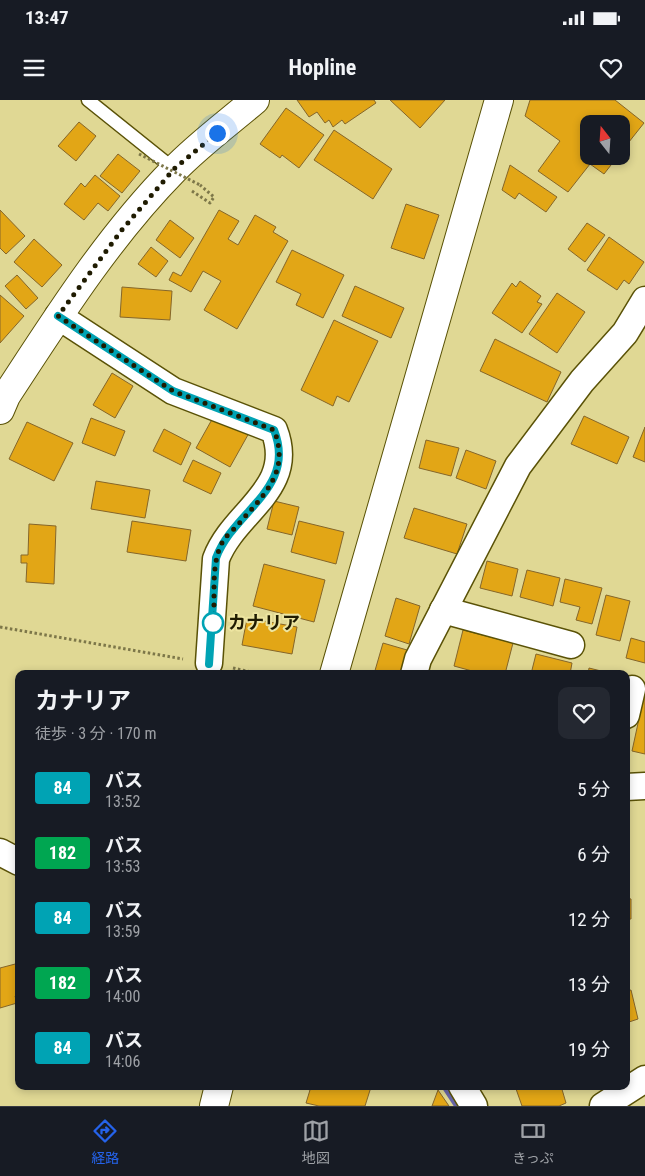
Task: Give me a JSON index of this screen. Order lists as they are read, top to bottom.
{
  "places": ["カナリア"],
  "lines": ["bus line 84"],
  "north": "top",
  "page": {
    "status": "13:47",
    "header": "Hopline",
    "heading": ["カナリア", "徒歩 · 3 分 · 170 m"],
    "list": [
      {
        "mark": "84",
        "name": "バス",
        "note": "13:52",
        "value": "5 分"
      },
      {
        "mark": "182",
        "name": "バス",
        "note": "13:53",
        "value": "6 分"
      },
      {
        "mark": "84",
        "name": "バス",
        "note": "13:59",
        "value": "12 分"
      },
      {
        "mark": "182",
        "name": "バス",
        "note": "14:00",
        "value": "13 分"
      },
      {
        "mark": "84",
        "name": "バス",
        "note": "14:06",
        "value": "19 分"
      }
    ],
    "tabs": ["経路", "地図", "きっぷ"]
  }
}
